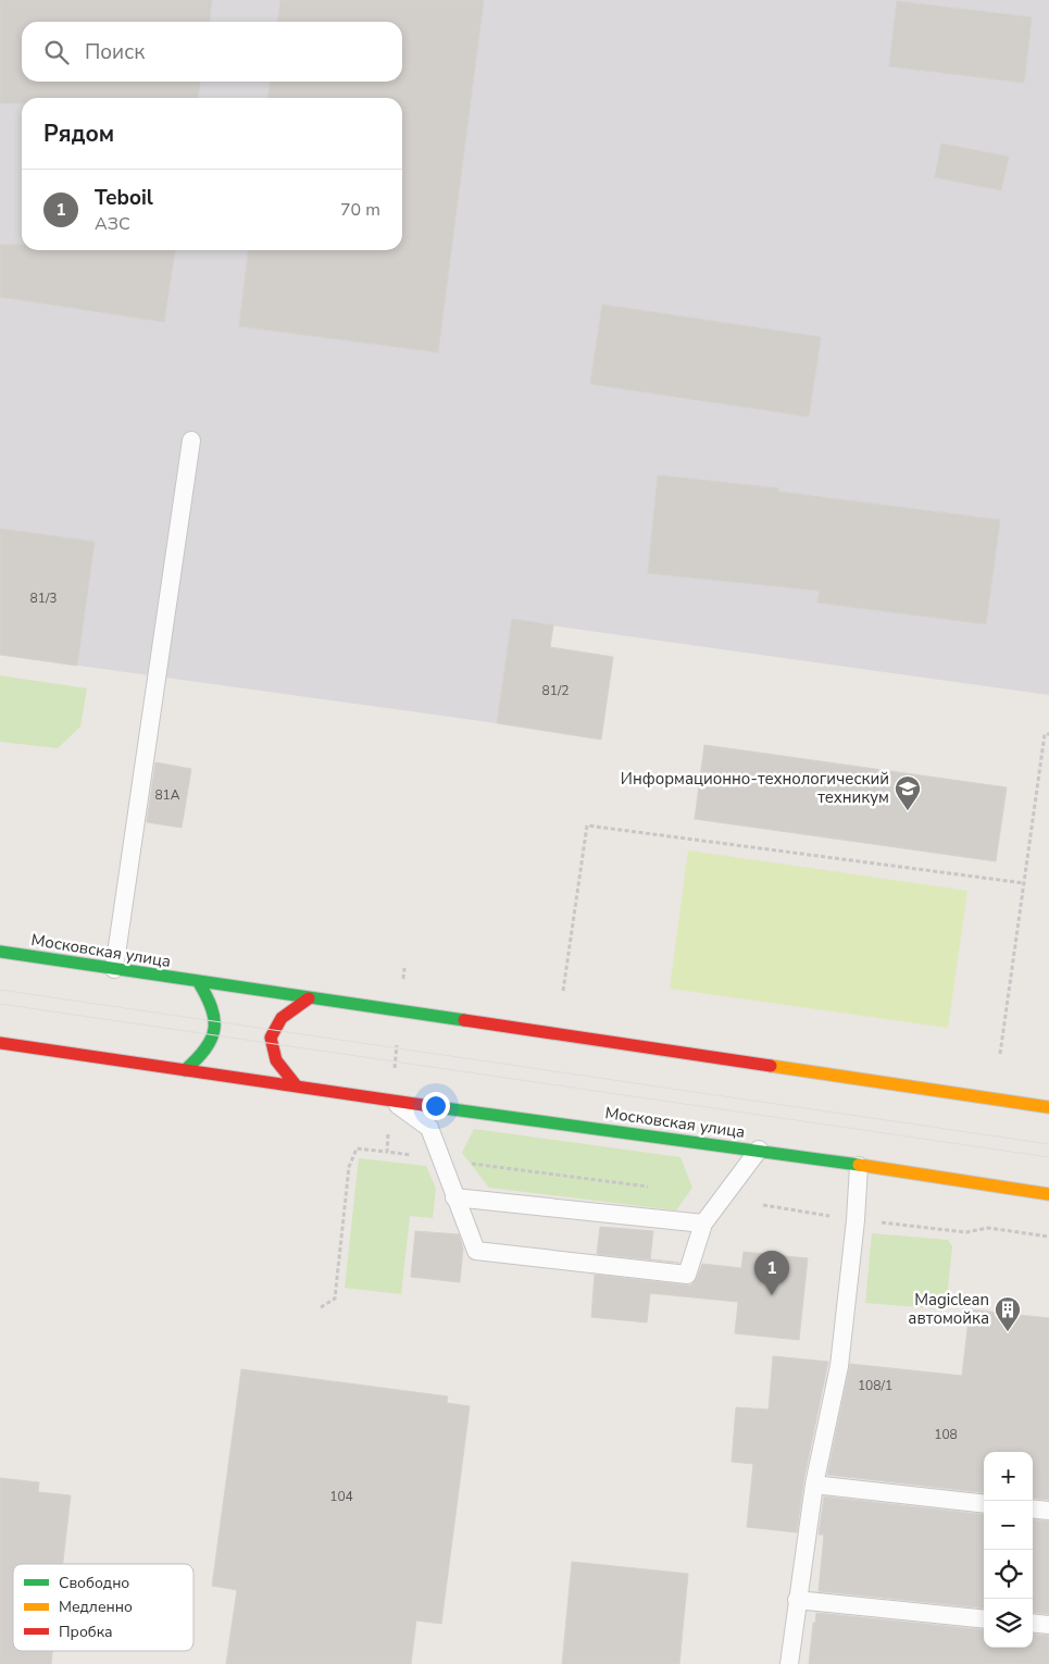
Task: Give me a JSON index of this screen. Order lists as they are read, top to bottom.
{
  "streets": {
    "street": ["Московская улица"]
  },
  "places": {
    "school or university": ["Информационно-технологический техникум"],
    "building": ["Magiclean автомойка"]
  },
  "house_numbers": [
    "81/3",
    "81/2",
    "81А",
    "108/1",
    "108",
    "104"
  ],
  "legend": ["Свободно", "Медленно", "Пробка"],
  "page": {
    "search": "Поиск",
    "heading": "Рядом",
    "list": [
      {
        "mark": "1",
        "name": "Teboil",
        "note": "АЗС",
        "value": "70 m"
      }
    ],
    "pins": "1",
    "map_buttons": ["+", "−"]
  }
}
